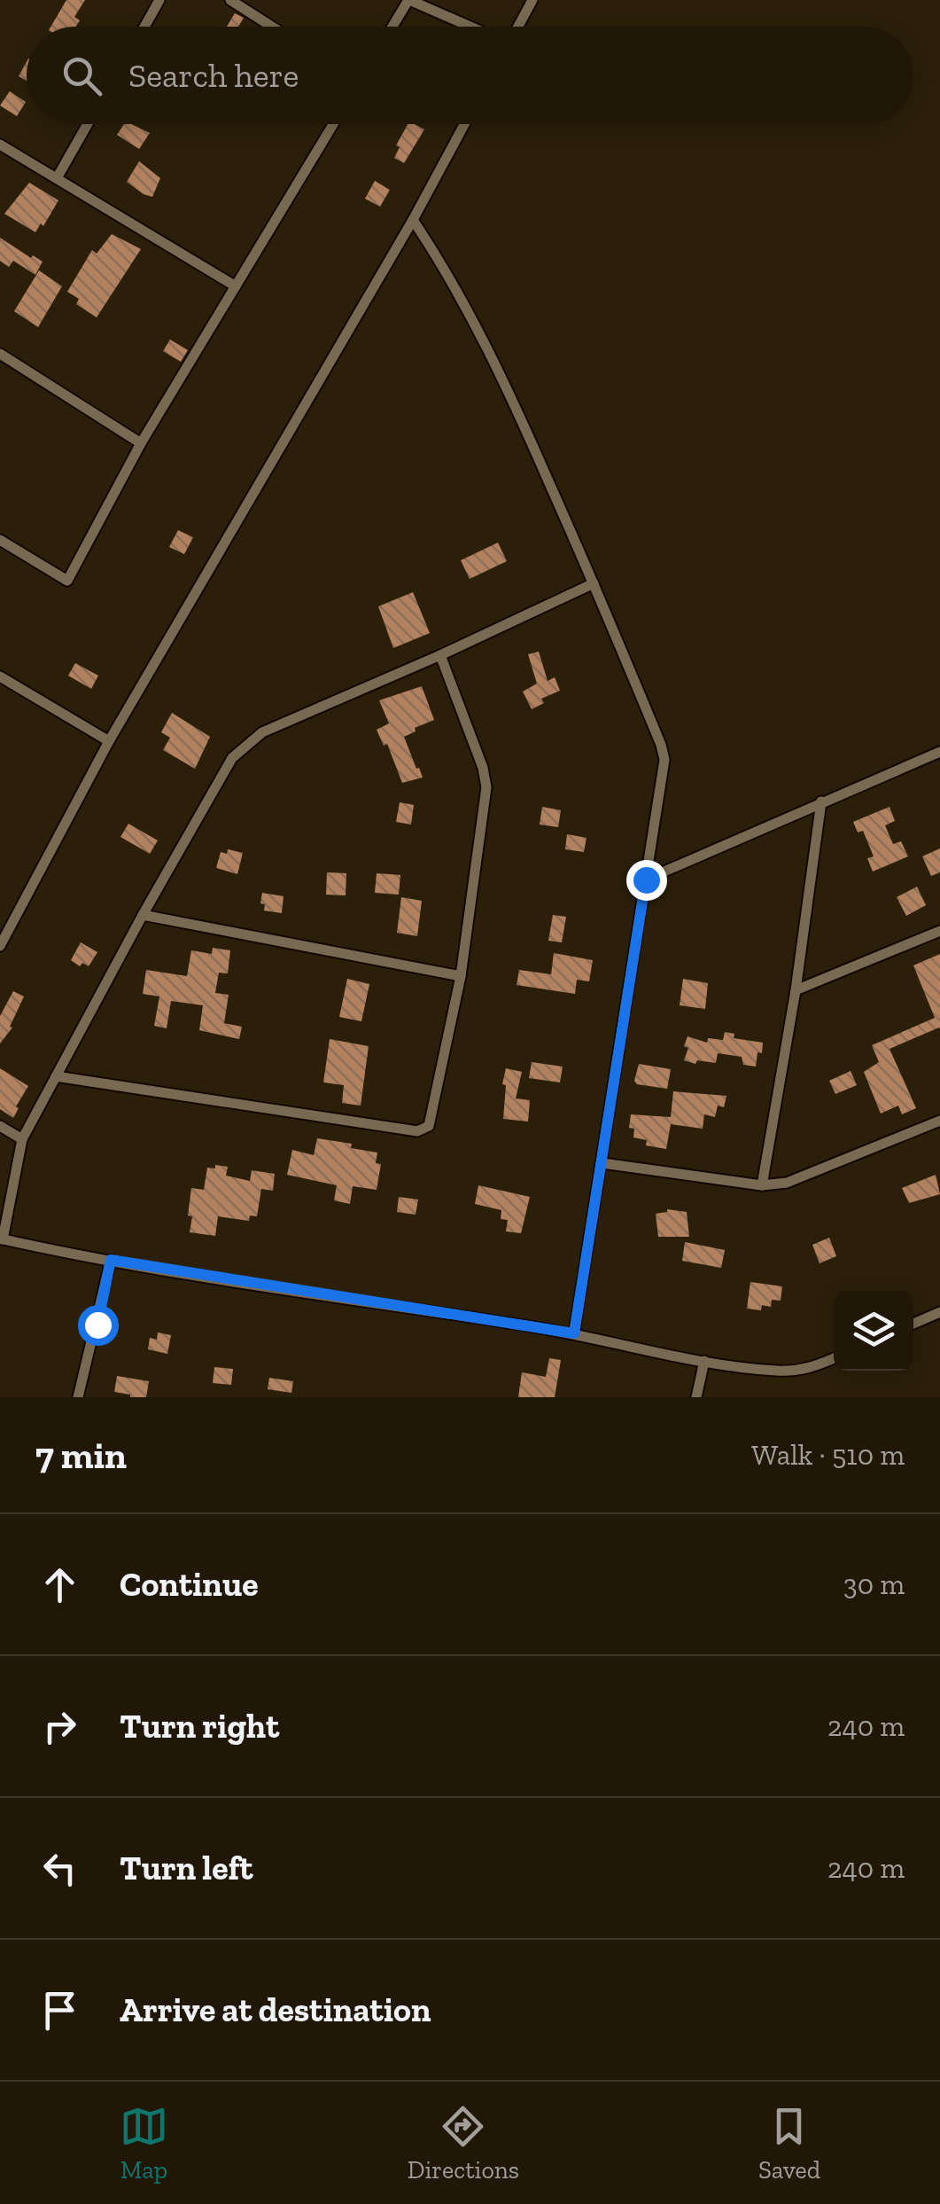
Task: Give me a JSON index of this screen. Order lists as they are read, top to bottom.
{
  "page": {
    "search": "Search here",
    "heading": ["7 min", "Walk · 510 m"],
    "list": [
      ["Continue", "30 m"],
      ["Turn right", "240 m"],
      ["Turn left", "240 m"],
      "Arrive at destination"
    ],
    "nav": ["Map", "Directions", "Saved"]
  }
}
